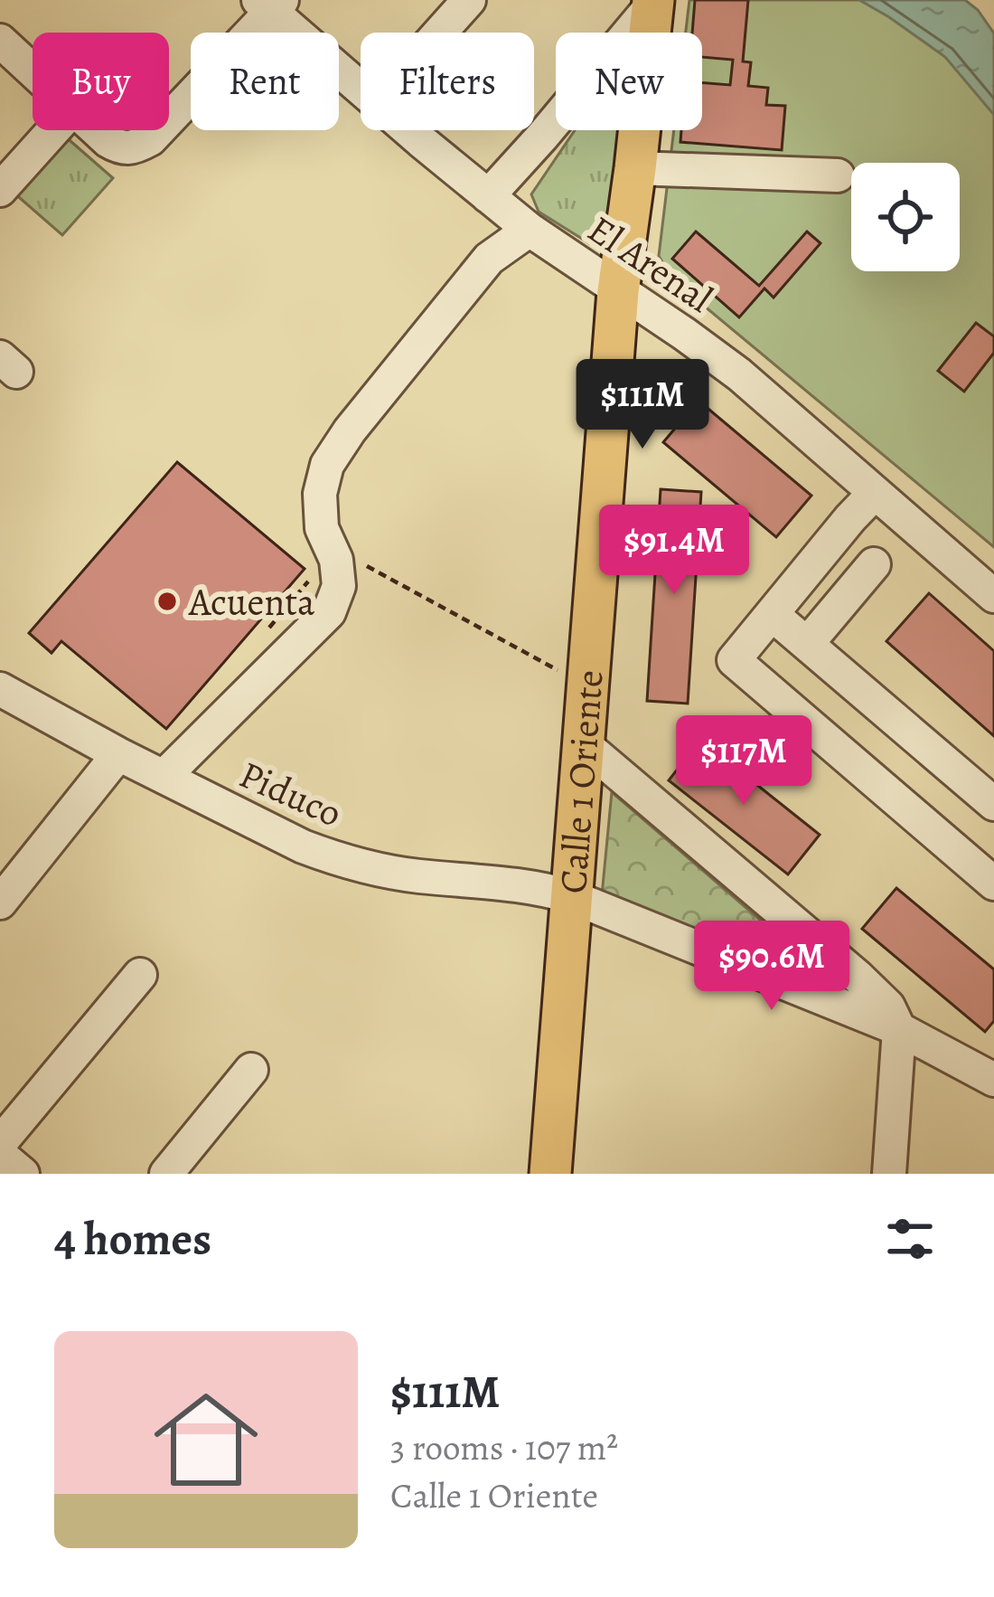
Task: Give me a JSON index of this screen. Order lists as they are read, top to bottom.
{
  "streets": {
    "main road": ["Calle 1 Oriente"],
    "street": ["El Arenal", "Piduco"]
  },
  "crossings": [
    ["El Arenal", "Calle 1 Oriente"],
    ["Calle 1 Oriente", "Piduco"]
  ],
  "places": ["Acuenta"],
  "page": {
    "chip": [
      "Buy",
      "Rent",
      "Filters",
      "New"
    ],
    "price": [
      "$111M",
      "$91.4M",
      "$117M",
      "$90.6M"
    ],
    "heading": "4 homes",
    "list": [
      {
        "name": "$111M",
        "note": "3 rooms · 107 m² · Calle 1 Oriente"
      }
    ]
  }
}
